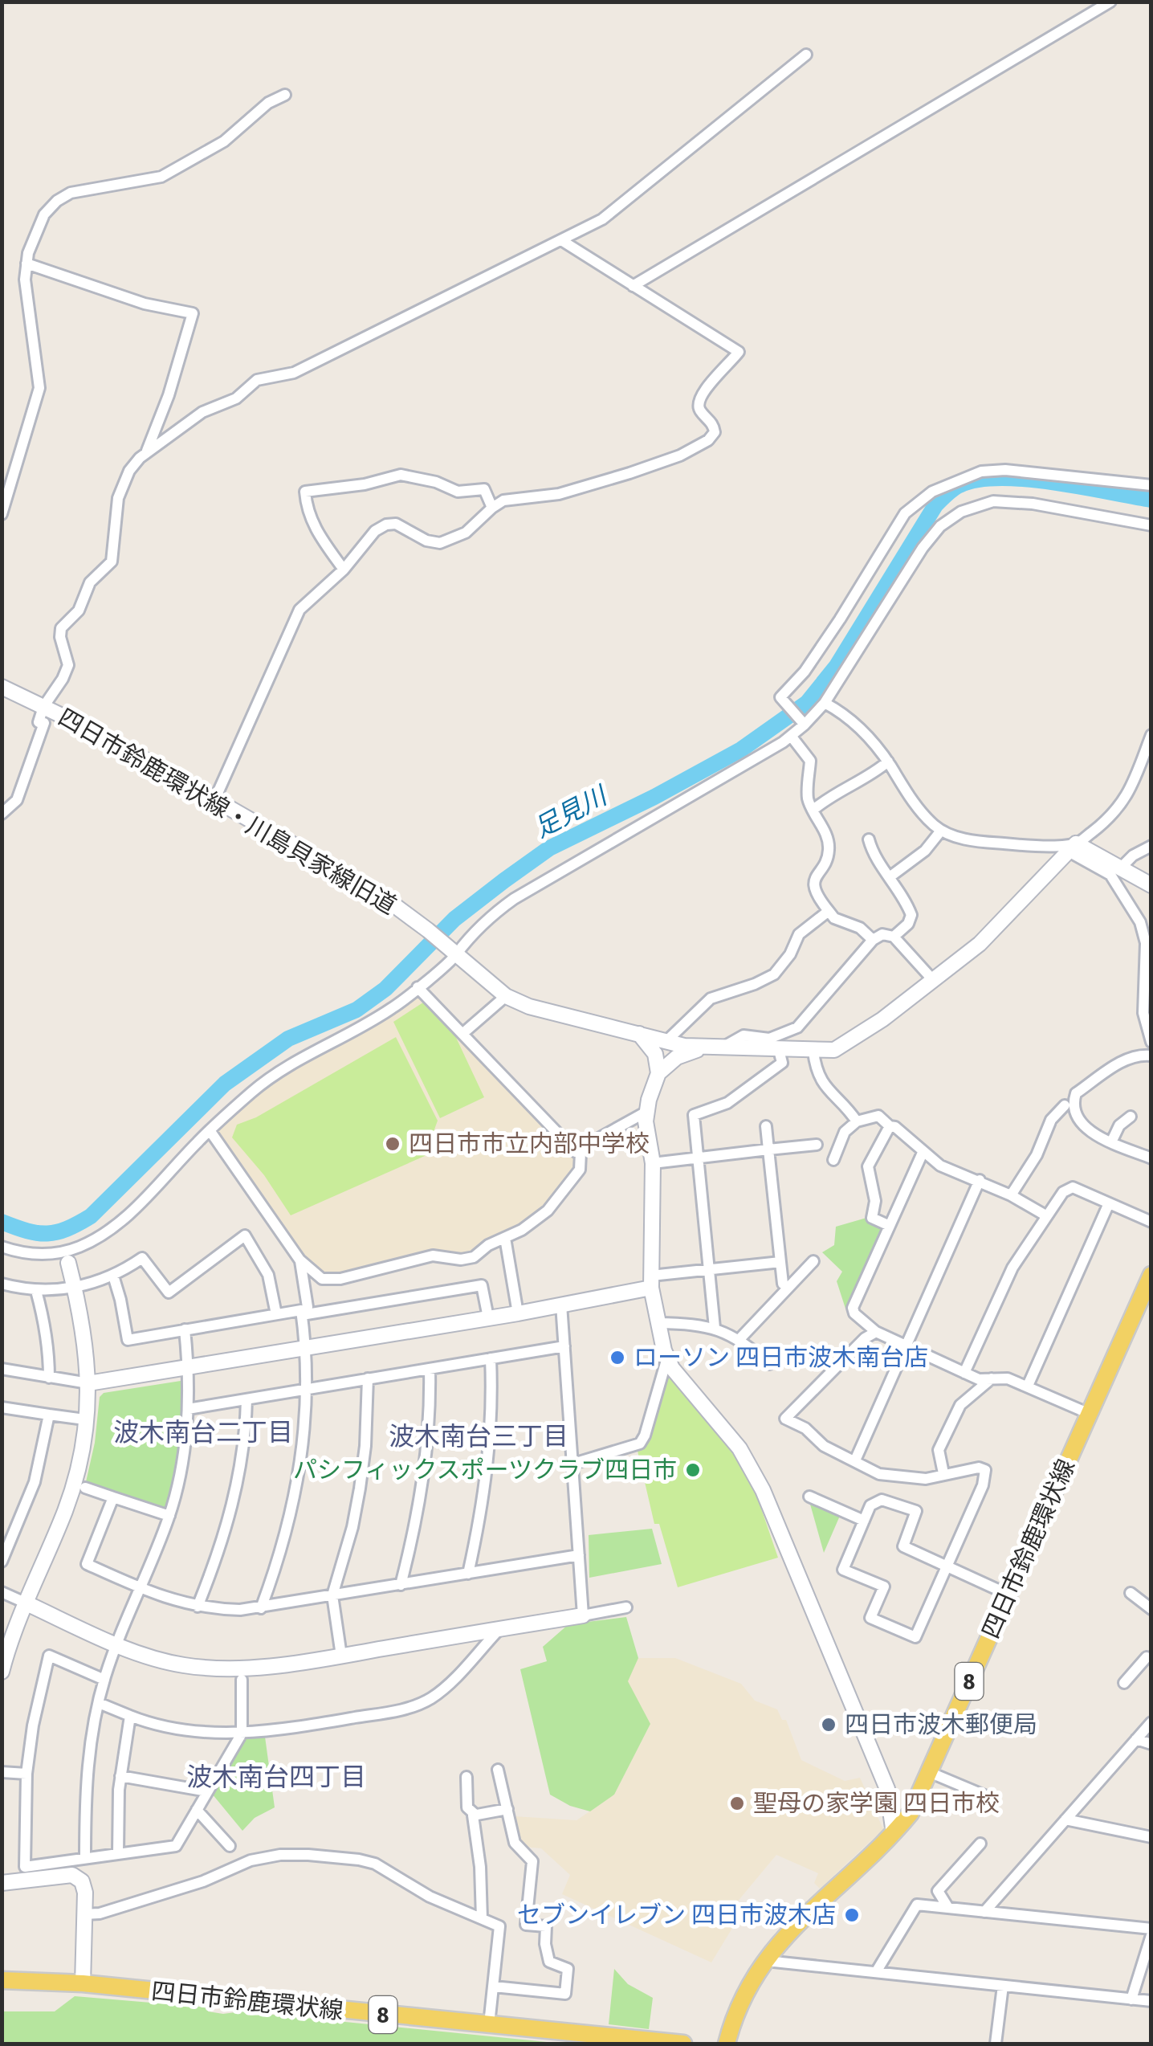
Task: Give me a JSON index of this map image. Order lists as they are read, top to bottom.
{
  "streets": {
    "main road": ["四日市鈴鹿環状線", "8"],
    "street": ["四日市鈴鹿環状線・川島貝家線旧道"]
  },
  "districts": ["波木南台二丁目", "波木南台三丁目", "波木南台四丁目"],
  "water": ["足見川"],
  "places": [
    "四日市市立内部中学校",
    "ローソン 四日市波木南台店",
    "パシフィックスポーツクラブ四日市",
    "四日市波木郵便局",
    "聖母の家学園 四日市校",
    "セブンイレブン 四日市波木店"
  ]
}
